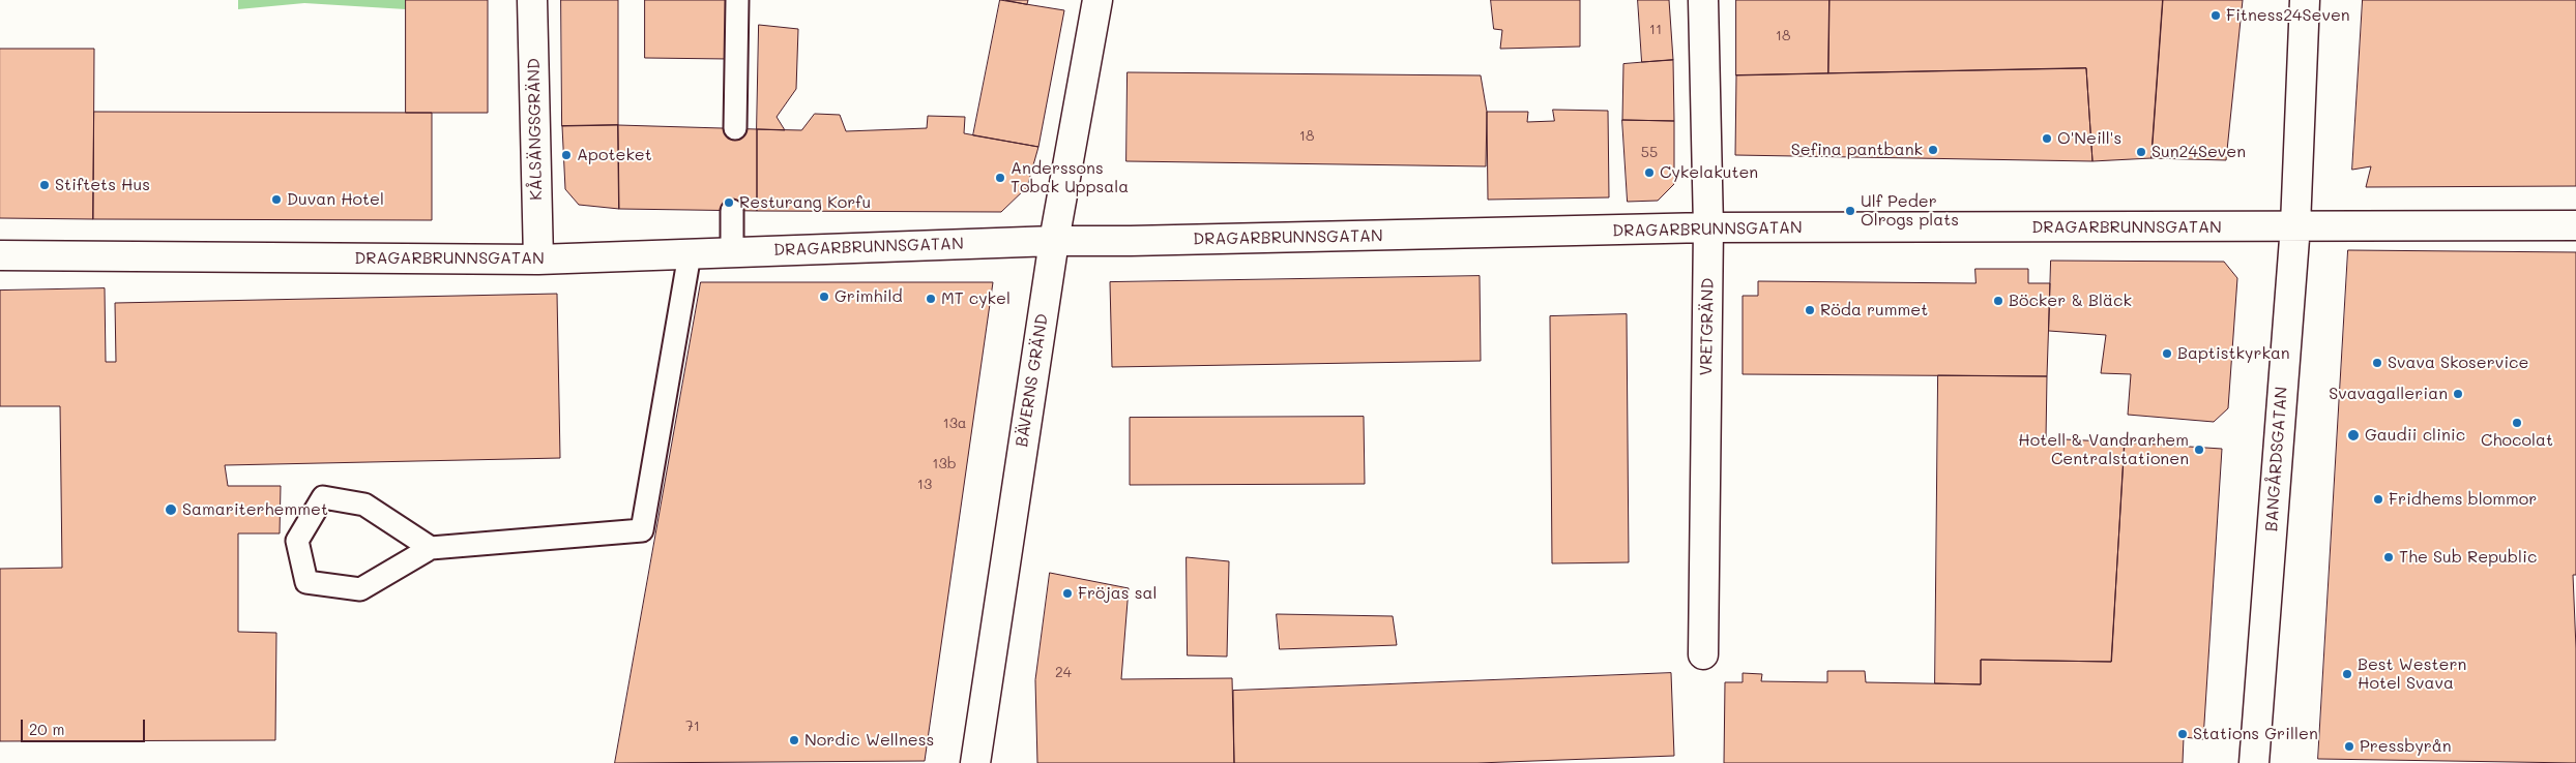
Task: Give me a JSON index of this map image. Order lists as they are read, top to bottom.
{
  "streets": {
    "street": [
      "KÅLSÄNGSGRÄND",
      "DRAGARBRUNNSGATAN",
      "VRETGRÄND",
      "BÄVERNS GRÄND",
      "BANGÅRDSGATAN"
    ]
  },
  "crossings": [
    ["KÅLSÄNGSGRÄND", "DRAGARBRUNNSGATAN"],
    ["DRAGARBRUNNSGATAN", "VRETGRÄND"],
    ["DRAGARBRUNNSGATAN", "BÄVERNS GRÄND"],
    ["DRAGARBRUNNSGATAN", "BANGÅRDSGATAN"]
  ],
  "places": [
    "Fitness24Seven",
    "O'Neill's",
    "Sefina pantbank",
    "Sun24Seven",
    "Apoteket",
    "Cykelakuten",
    "Anderssons Tobak Uppsala",
    "Stiftets Hus",
    "Duvan Hotel",
    "Resturang Korfu",
    "Ulf Peder Olrogs plats",
    "Grimhild",
    "MT cykel",
    "Böcker & Bläck",
    "Röda rummet",
    "Baptistkyrkan",
    "Svava Skoservice",
    "Svavagallerian",
    "Chocolat",
    "Gaudii clinic",
    "Hotell & Vandrarhem Centralstationen",
    "Fridhems blommor",
    "Samariterhemmet",
    "The Sub Republic",
    "Fröjas sal",
    "Best Western Hotel Svava",
    "Stations Grillen",
    "Nordic Wellness",
    "Pressbyrån"
  ],
  "house_numbers": [
    "11",
    "18",
    "18",
    "55",
    "13a",
    "13b",
    "13",
    "24",
    "71"
  ],
  "scale_bar": "20 m"
}
